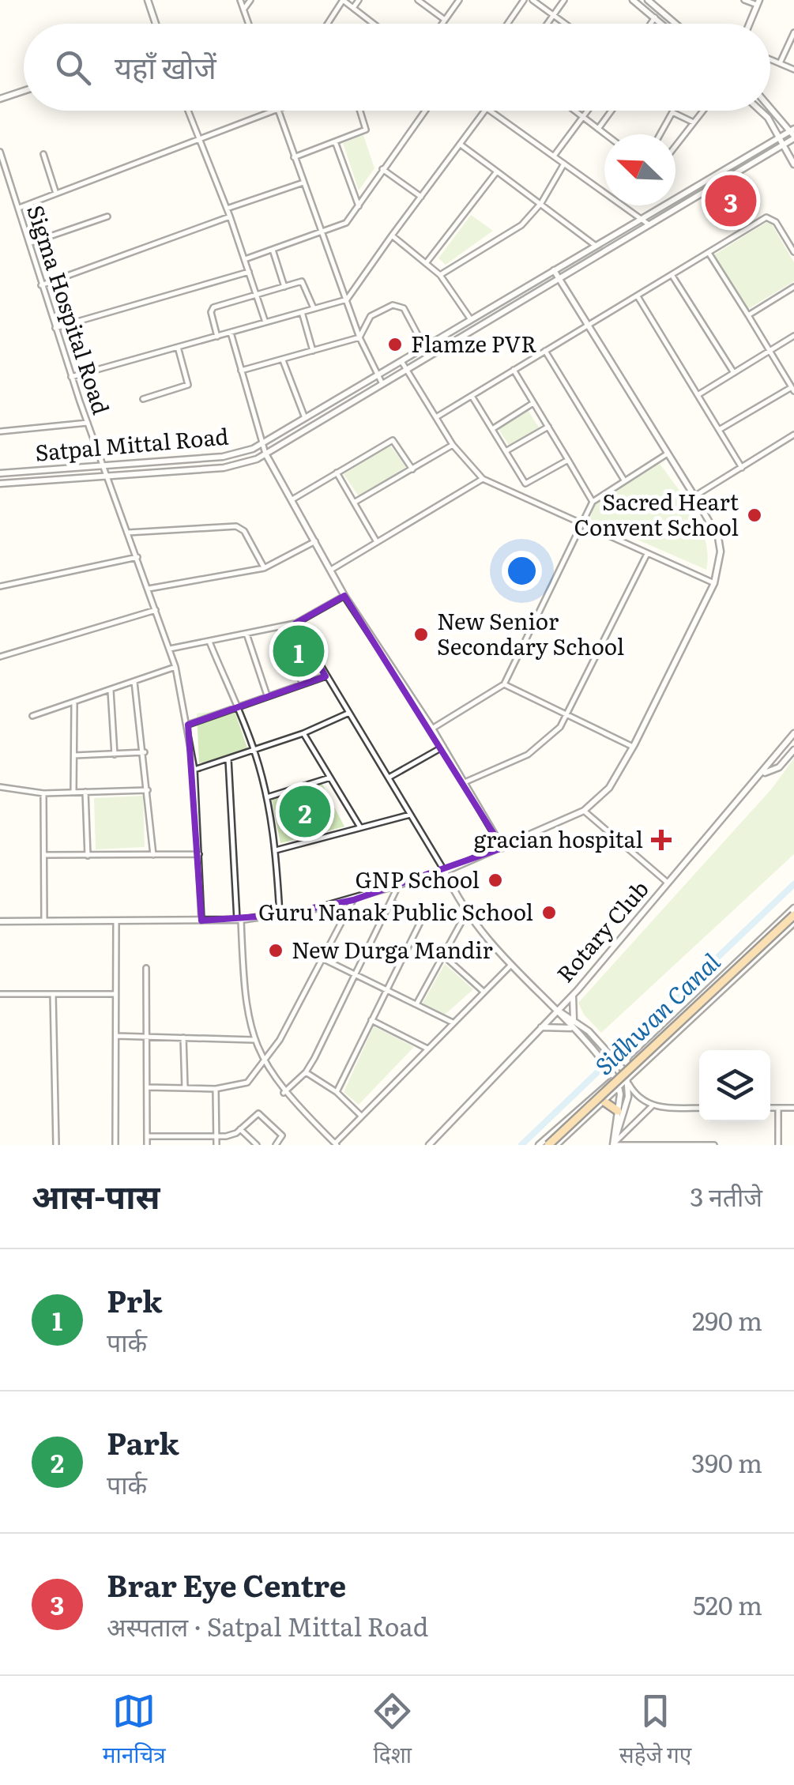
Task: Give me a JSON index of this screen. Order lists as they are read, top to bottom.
{
  "streets": {
    "street": ["Sigma Hospital Road", "Satpal Mittal Road", "Rotary Club"]
  },
  "crossings": [
    ["Sigma Hospital Road", "Satpal Mittal Road"]
  ],
  "water": ["Sidhwan Canal"],
  "places": {
    "other": [
      "Flamze PVR",
      "Sacred Heart Convent School",
      "New Senior Secondary School",
      "GNP School",
      "Guru Nanak Public School",
      "New Durga Mandir"
    ],
    "health": ["gracian hospital"]
  },
  "north": "top left",
  "page": {
    "search": "यहाँ खोजें",
    "pins": ["3", "1", "2"],
    "heading": ["आस-पास", "3 नतीजे"],
    "list": [
      {
        "mark": "1",
        "name": "Prk",
        "note": "पार्क",
        "value": "290 m"
      },
      {
        "mark": "2",
        "name": "Park",
        "note": "पार्क",
        "value": "390 m"
      },
      {
        "mark": "3",
        "name": "Brar Eye Centre",
        "note": "अस्पताल · Satpal Mittal Road",
        "value": "520 m"
      }
    ],
    "nav": ["मानचित्र", "दिशा", "सहेजे गए"]
  }
}
